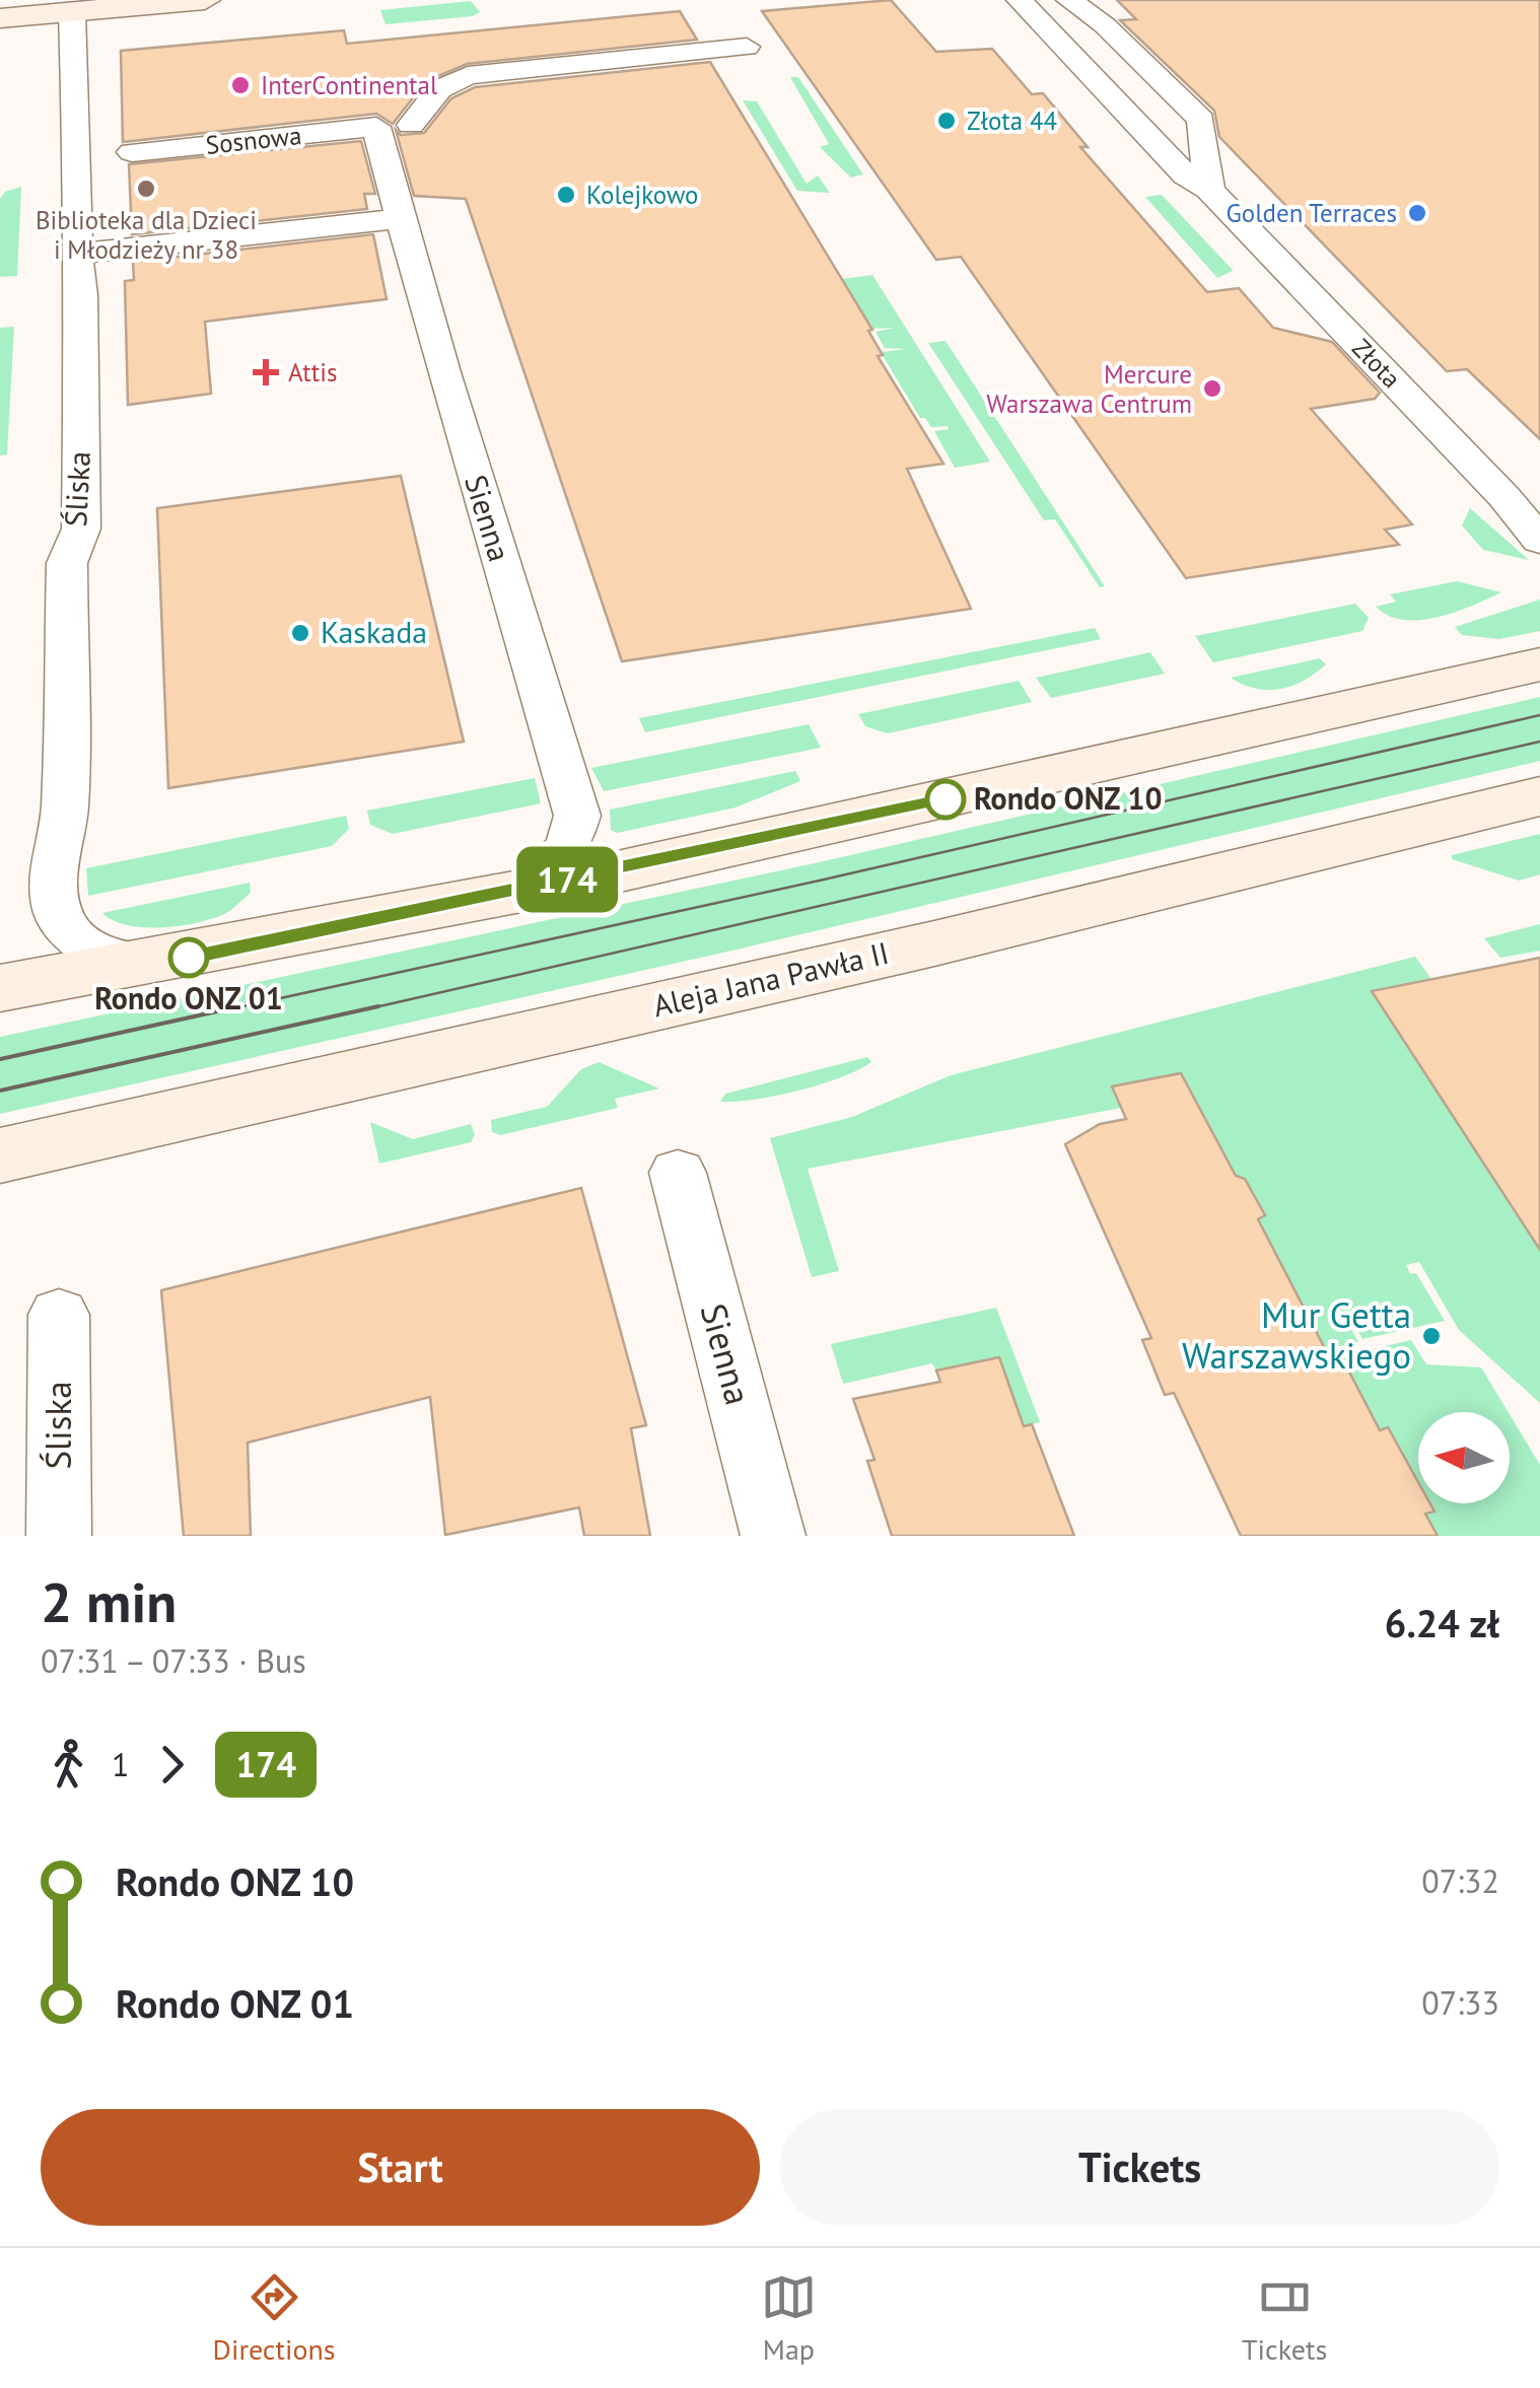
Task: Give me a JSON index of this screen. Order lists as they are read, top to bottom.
{
  "streets": {
    "main road": ["Aleja Jana Pawła II"],
    "street": [
      "Sosnowa",
      "Złota",
      "Śliska",
      "Sienna"
    ]
  },
  "crossings": [
    ["Sosnowa", "Sienna"]
  ],
  "places": {
    "other": [
      "InterContinental",
      "Złota 44",
      "Biblioteka dla Dzieci i Młodzieży nr 38",
      "Kolejkowo",
      "Golden Terraces",
      "Mercure Warszawa Centrum",
      "Kaskada",
      "Rondo ONZ 10",
      "Rondo ONZ 01",
      "Mur Getta Warszawskiego"
    ],
    "health": ["Attis"]
  },
  "lines": ["bus line 174"],
  "north": "left",
  "page": {
    "on_map": "174",
    "heading": ["2 min", "07:31 – 07:33 · Bus", "6.24 zł"],
    "legs": ["1", "174"],
    "list": [
      {
        "name": "Rondo ONZ 10",
        "value": "07:32"
      },
      {
        "name": "Rondo ONZ 01",
        "value": "07:33"
      }
    ],
    "buttons": ["Start", "Tickets"],
    "tabs": ["Directions", "Map", "Tickets"]
  }
}
